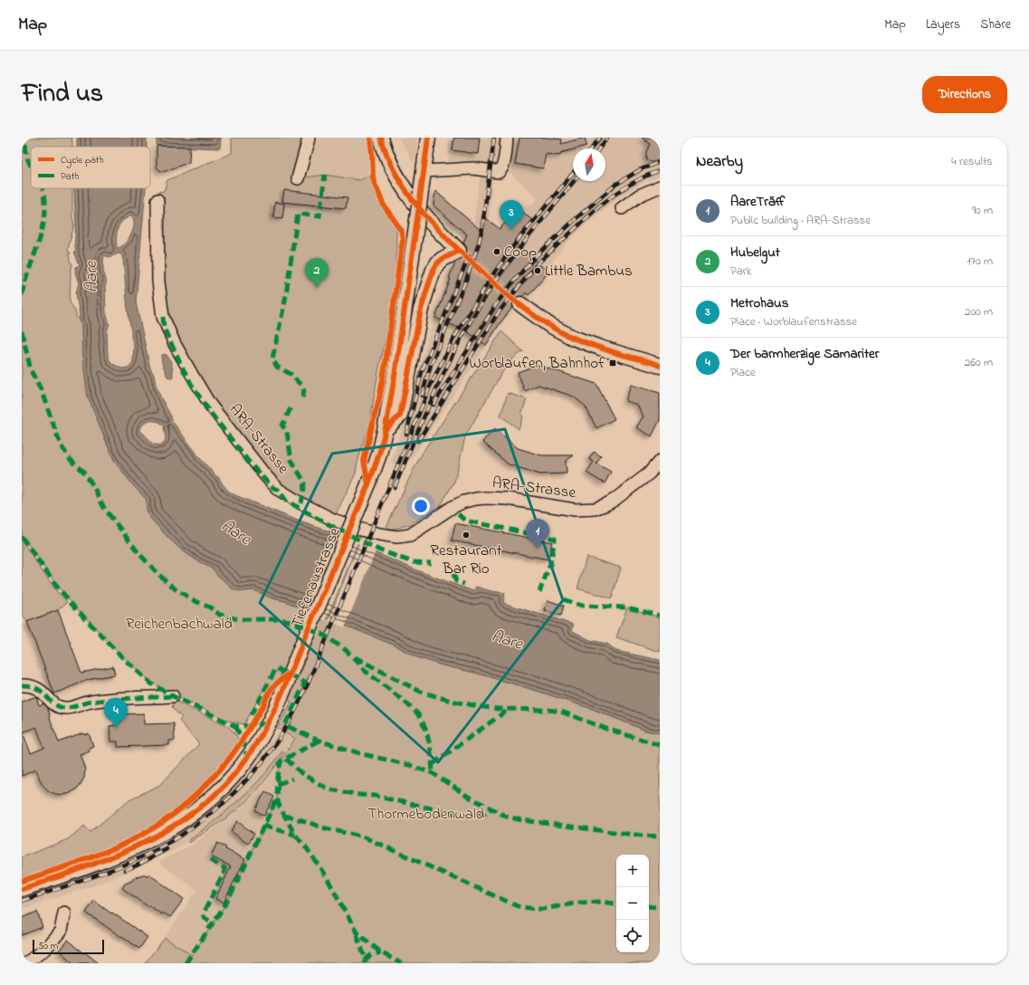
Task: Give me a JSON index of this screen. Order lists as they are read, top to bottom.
{
  "streets": {
    "main road": ["Tiefenaustrasse"],
    "street": ["ARA-Strasse"]
  },
  "water": ["Aare"],
  "parks": ["Reichenbachwald", "Thormebodenwald"],
  "places": {
    "other": ["Coop", "Little Bambus", "Restaurant Bar Rio"],
    "transit": ["Worblaufen, Bahnhof"]
  },
  "legend": ["Cycle path", "Path"],
  "scale_bar": "50 m",
  "north": "top",
  "page": {
    "header": "Map",
    "nav": ["Map", "Layers", "Share"],
    "title": "Find us",
    "buttons": "Directions",
    "heading": ["Nearby", "4 results"],
    "list": [
      {
        "mark": "1",
        "name": "AareTräff",
        "note": "Public building · ARA-Strasse",
        "value": "90 m"
      },
      {
        "mark": "2",
        "name": "Hubelgut",
        "note": "Park",
        "value": "170 m"
      },
      {
        "mark": "3",
        "name": "Metrohaus",
        "note": "Place · Worblaufenstrasse",
        "value": "200 m"
      },
      {
        "mark": "4",
        "name": "Der barmherzige Samariter",
        "note": "Place",
        "value": "260 m"
      }
    ],
    "pins": [
      "3",
      "2",
      "1",
      "4"
    ],
    "map_buttons": ["+", "−"],
    "scale": "50 m"
  }
}
